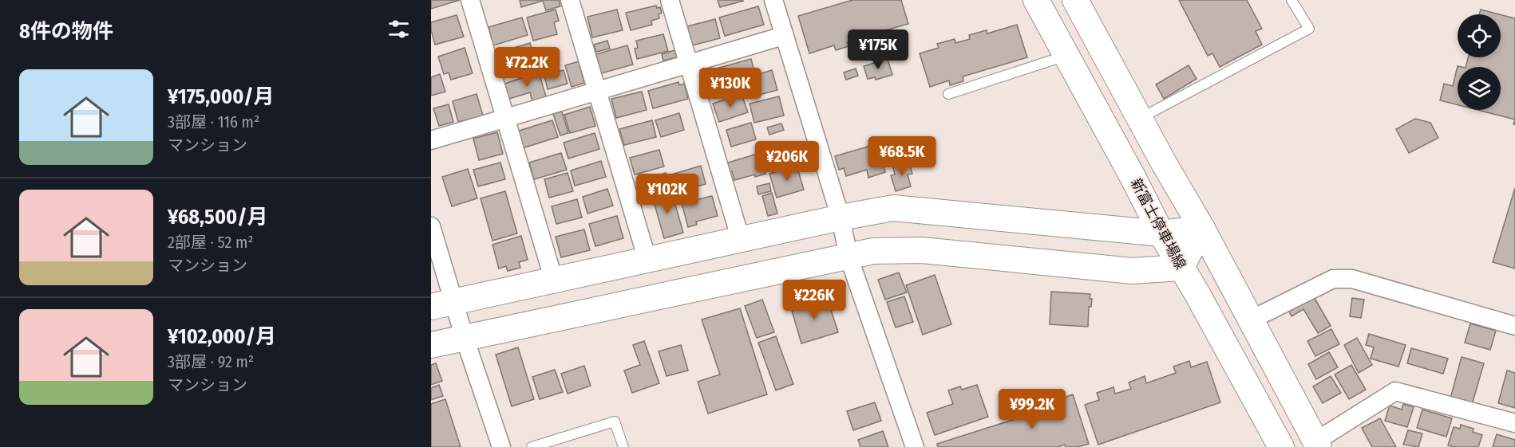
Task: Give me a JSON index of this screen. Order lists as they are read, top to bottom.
{
  "streets": {
    "street": ["新富士停車場線"]
  },
  "page": {
    "heading": "8件の物件",
    "price": [
      "¥175K",
      "¥72.2K",
      "¥130K",
      "¥68.5K",
      "¥206K",
      "¥102K",
      "¥226K",
      "¥99.2K"
    ],
    "list": [
      {
        "name": "¥175,000/月",
        "note": "3部屋 · 116 m² · マンション"
      },
      {
        "name": "¥68,500/月",
        "note": "2部屋 · 52 m² · マンション"
      },
      {
        "name": "¥102,000/月",
        "note": "3部屋 · 92 m² · マンション"
      }
    ]
  }
}
